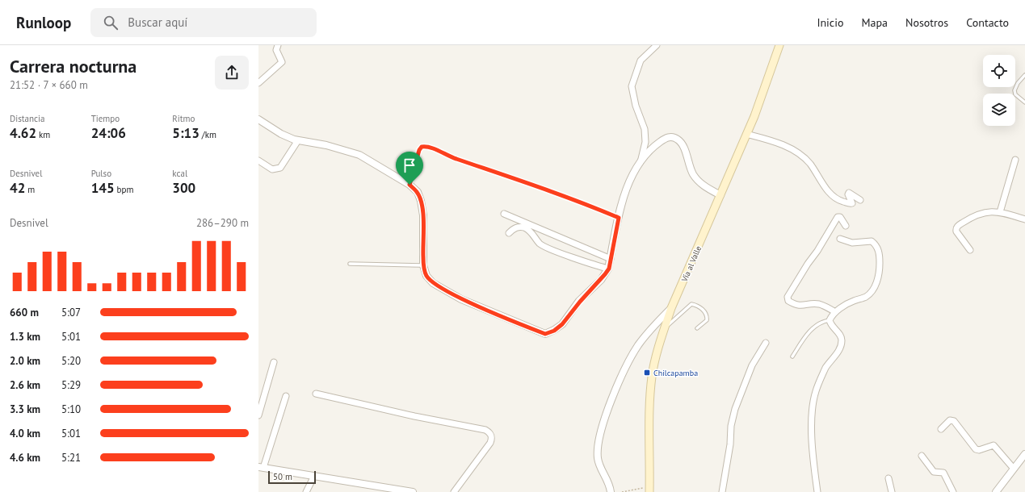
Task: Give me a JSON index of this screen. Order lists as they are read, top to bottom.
{
  "streets": {
    "main road": ["Vía al Valle"]
  },
  "places": {
    "transit": ["Chilcapamba"]
  },
  "scale_bar": "50 m",
  "page": {
    "header": "Runloop",
    "search": "Buscar aquí",
    "nav": [
      "Inicio",
      "Mapa",
      "Nosotros",
      "Contacto"
    ],
    "heading": ["Carrera nocturna", "21:52 · 7 × 660 m"],
    "stats": [
      ["Distancia", "4.62 km"],
      ["Tiempo", "24:06"],
      ["Ritmo", "5:13 /km"],
      ["Desnivel", "42 m"],
      ["Pulso", "145 bpm"],
      ["kcal", "300"]
    ],
    "chart": ["Desnivel", "286–290 m"],
    "list": [
      {
        "name": "660 m",
        "note": "5:07"
      },
      {
        "name": "1.3 km",
        "note": "5:01"
      },
      {
        "name": "2.0 km",
        "note": "5:20"
      },
      {
        "name": "2.6 km",
        "note": "5:29"
      },
      {
        "name": "3.3 km",
        "note": "5:10"
      },
      {
        "name": "4.0 km",
        "note": "5:01"
      },
      {
        "name": "4.6 km",
        "note": "5:21"
      }
    ],
    "scale": "50 m"
  }
}
